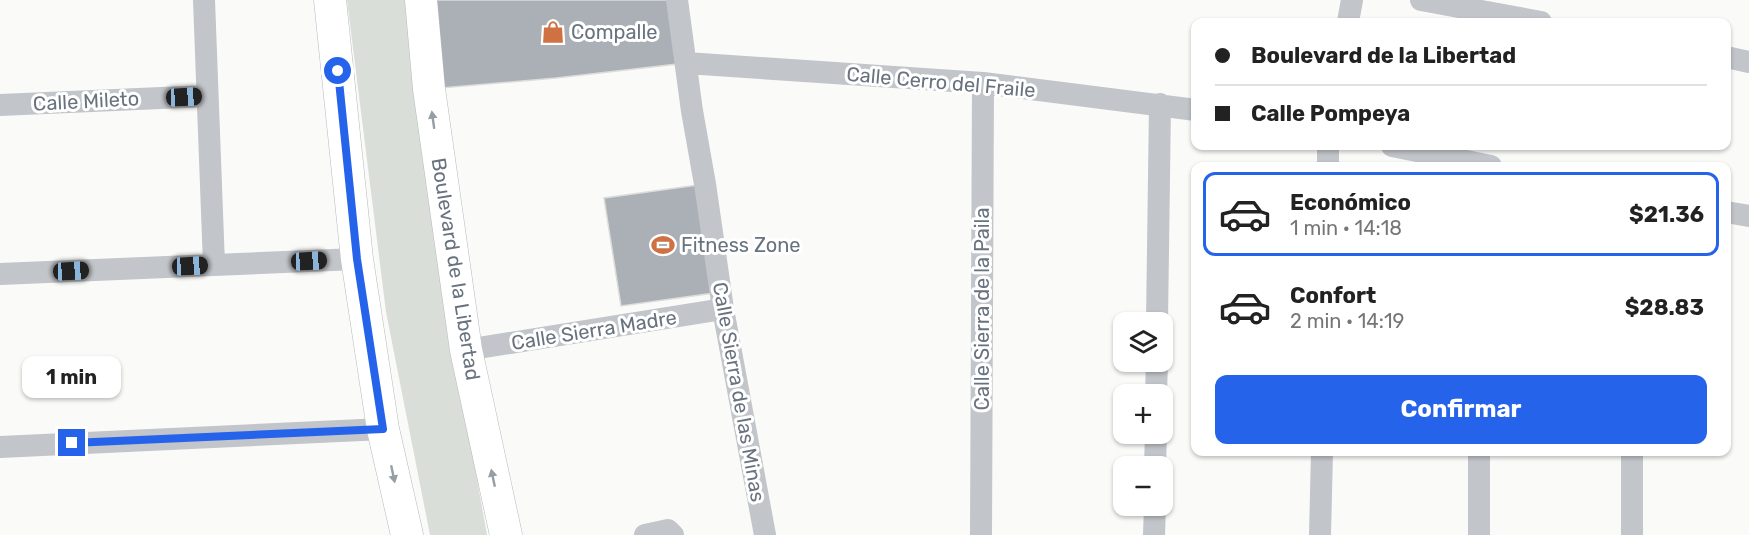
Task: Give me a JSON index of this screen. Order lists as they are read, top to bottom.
{
  "streets": {
    "main road": ["Boulevard de la Libertad"],
    "street": [
      "Calle Cerro del Fraile",
      "Calle Mileto",
      "Calle Sierra de la Paila",
      "Calle Sierra Madre",
      "Calle Sierra de las Minas"
    ]
  },
  "crossings": [
    ["Calle Cerro del Fraile", "Calle Sierra de la Paila"],
    ["Calle Cerro del Fraile", "Calle Sierra de las Minas"],
    ["Boulevard de la Libertad", "Calle Sierra Madre"],
    ["Calle Sierra Madre", "Calle Sierra de las Minas"]
  ],
  "places": {
    "shop": ["Compalle"],
    "sports": ["Fitness Zone"]
  },
  "page": {
    "banner": ["Boulevard de la Libertad", "Calle Pompeya"],
    "list": [
      {
        "name": "Económico",
        "note": "1 min · 14:18",
        "value": "$21.36"
      },
      {
        "name": "Confort",
        "note": "2 min · 14:19",
        "value": "$28.83"
      }
    ],
    "map_buttons": ["+", "−"],
    "bubble": "1 min",
    "buttons": "Confirmar"
  }
}
